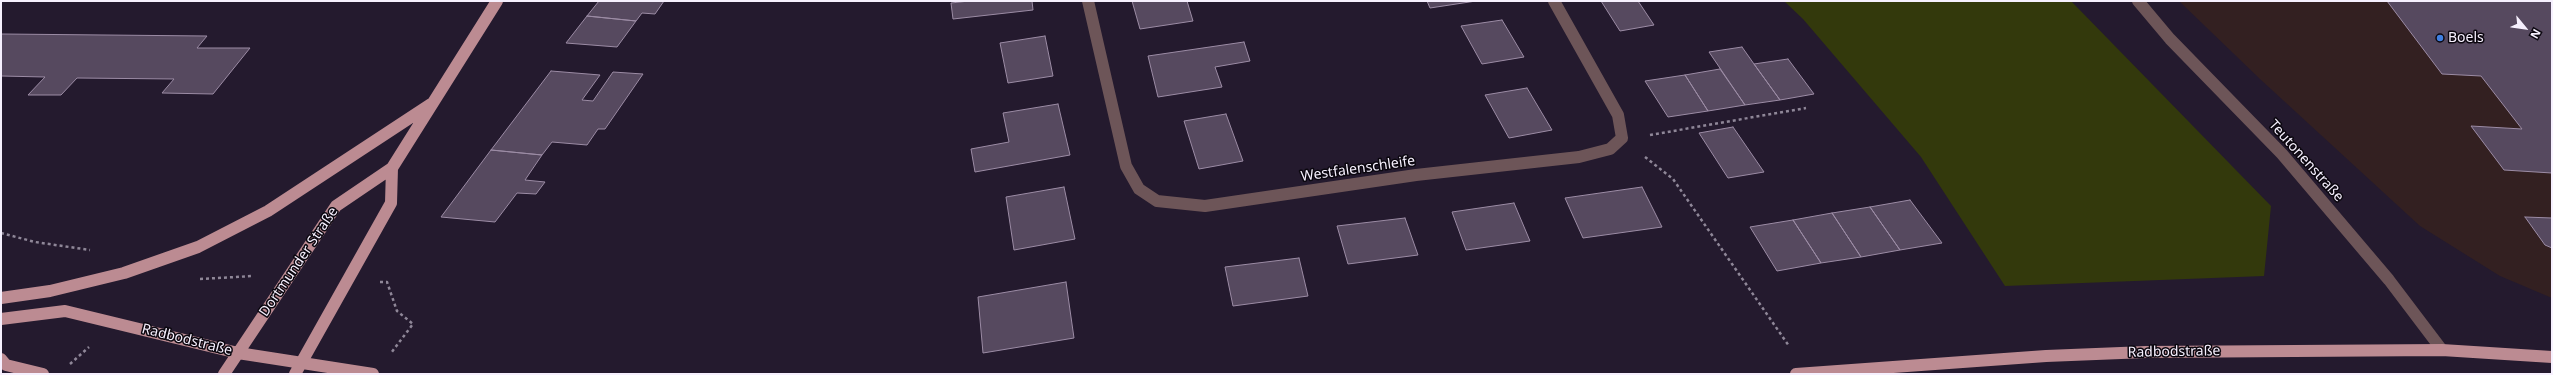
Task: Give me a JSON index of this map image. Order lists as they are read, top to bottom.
{
  "streets": {
    "main road": ["Dortmunder Straße", "Radbodstraße"],
    "street": ["Teutonenstraße", "Westfalenschleife"]
  },
  "crossings": [
    ["Teutonenstraße", "Radbodstraße"],
    ["Dortmunder Straße", "Radbodstraße"]
  ],
  "places": ["Boels"],
  "north": "bottom right"
}
